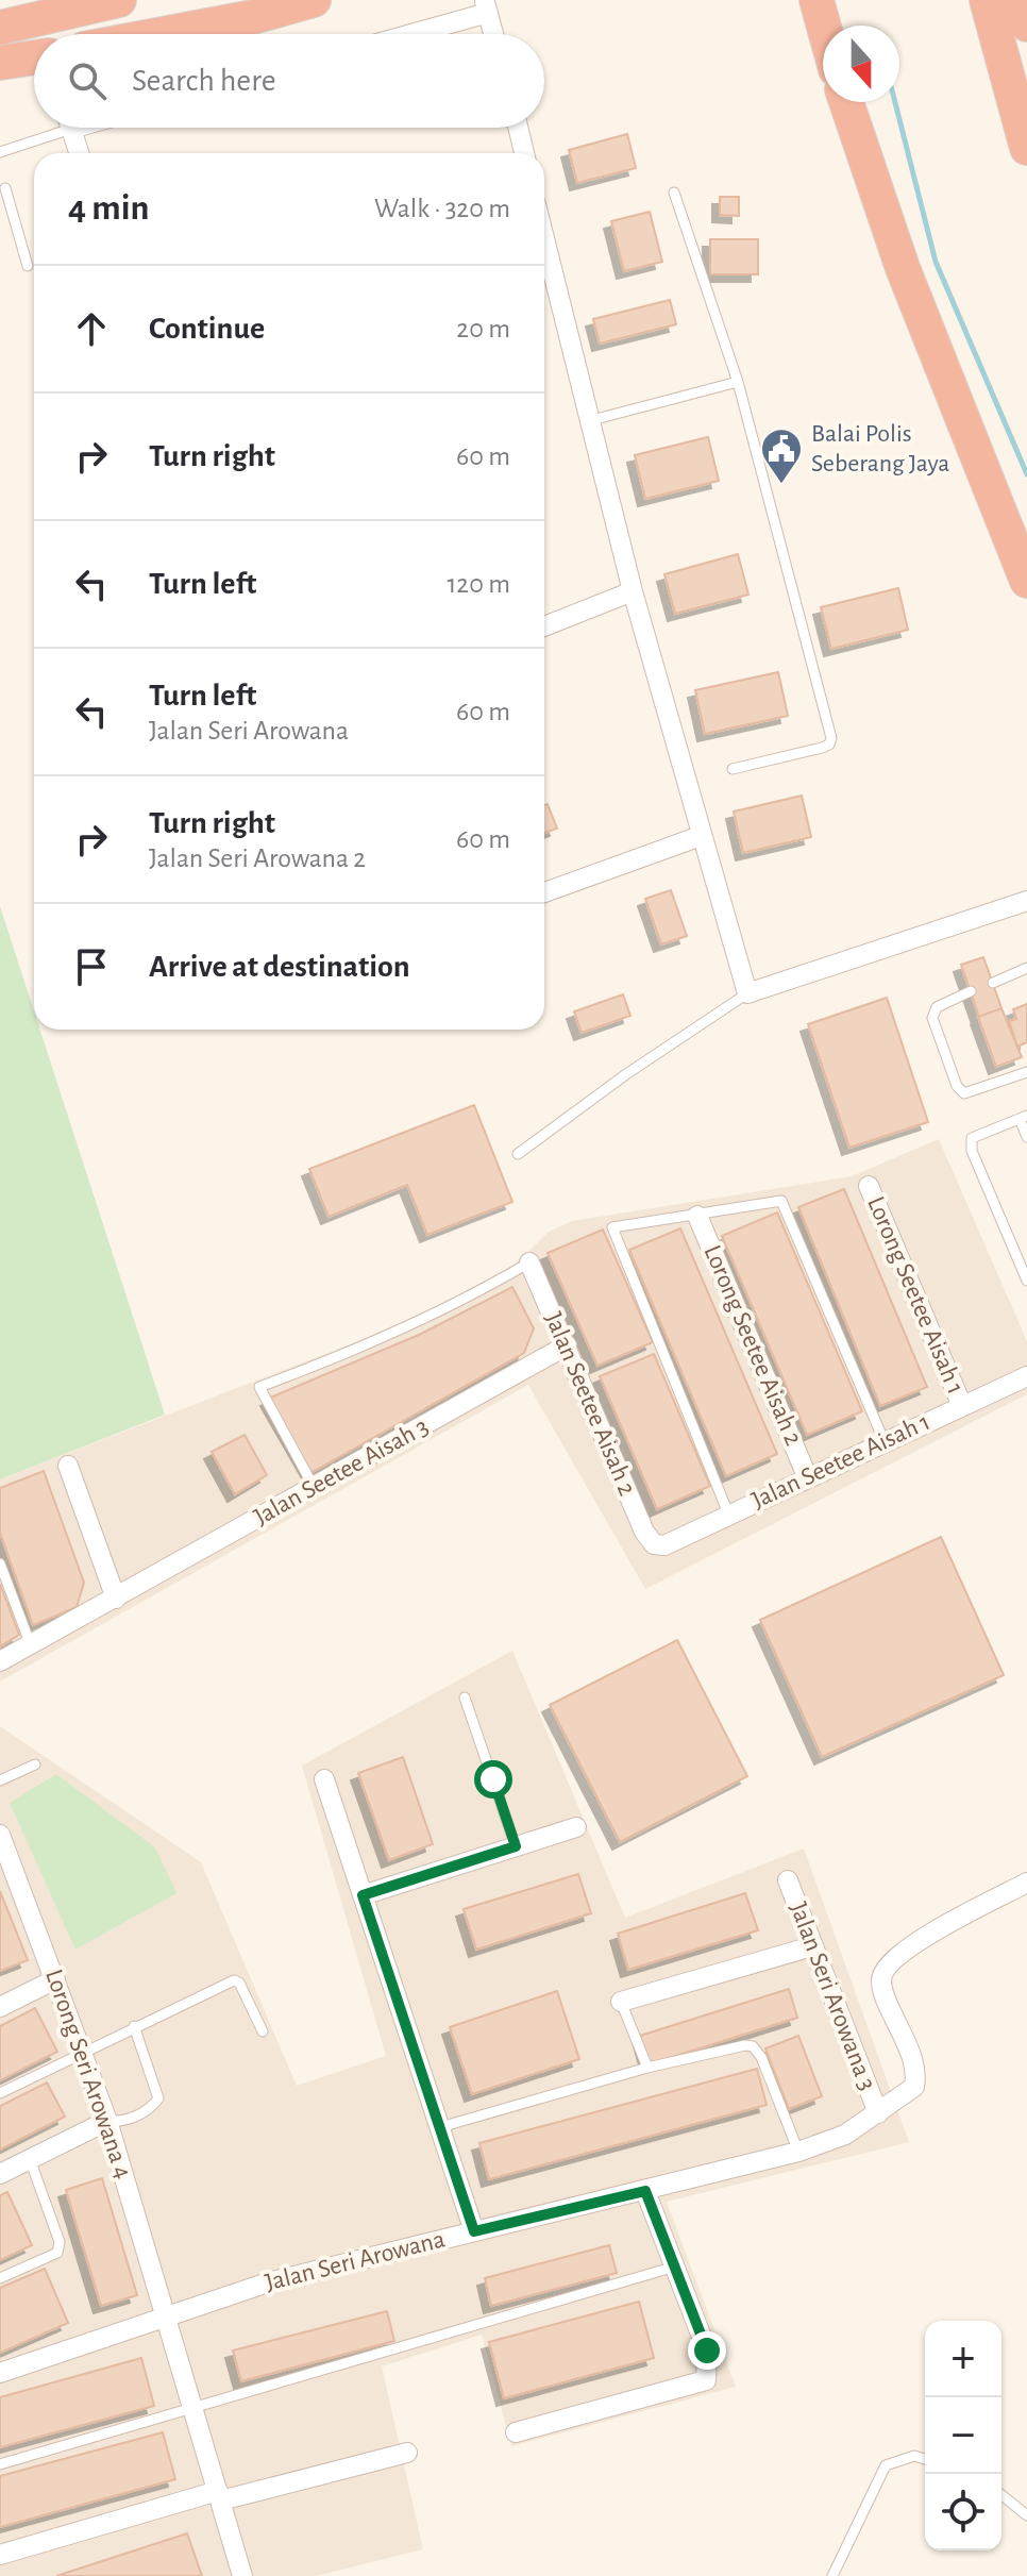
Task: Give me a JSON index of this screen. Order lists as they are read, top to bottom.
{
  "streets": {
    "street": [
      "Lorong Seetee Aisah 1",
      "Lorong Seetee Aisah 2",
      "Jalan Seetee Aisah 2",
      "Jalan Seetee Aisah 1",
      "Jalan Seetee Aisah 3",
      "Jalan Seri Arowana 3",
      "Lorong Seri Arowana 4",
      "Jalan Seri Arowana"
    ]
  },
  "crossings": [
    ["Lorong Seetee Aisah 1", "Jalan Seetee Aisah 1"],
    ["Lorong Seetee Aisah 2", "Jalan Seetee Aisah 1"],
    ["Jalan Seetee Aisah 2", "Jalan Seetee Aisah 1"],
    ["Jalan Seetee Aisah 2", "Jalan Seetee Aisah 3"],
    ["Jalan Seri Arowana 3", "Jalan Seri Arowana"],
    ["Lorong Seri Arowana 4", "Jalan Seri Arowana"]
  ],
  "places": {
    "public building": ["Balai Polis Seberang Jaya"]
  },
  "north": "bottom",
  "page": {
    "search": "Search here",
    "heading": ["4 min", "Walk · 320 m"],
    "list": [
      ["Continue", "20 m"],
      ["Turn right", "60 m"],
      ["Turn left", "120 m"],
      ["Turn left", "Jalan Seri Arowana", "60 m"],
      ["Turn right", "Jalan Seri Arowana 2", "60 m"],
      "Arrive at destination"
    ],
    "map_buttons": ["+", "−"]
  }
}
